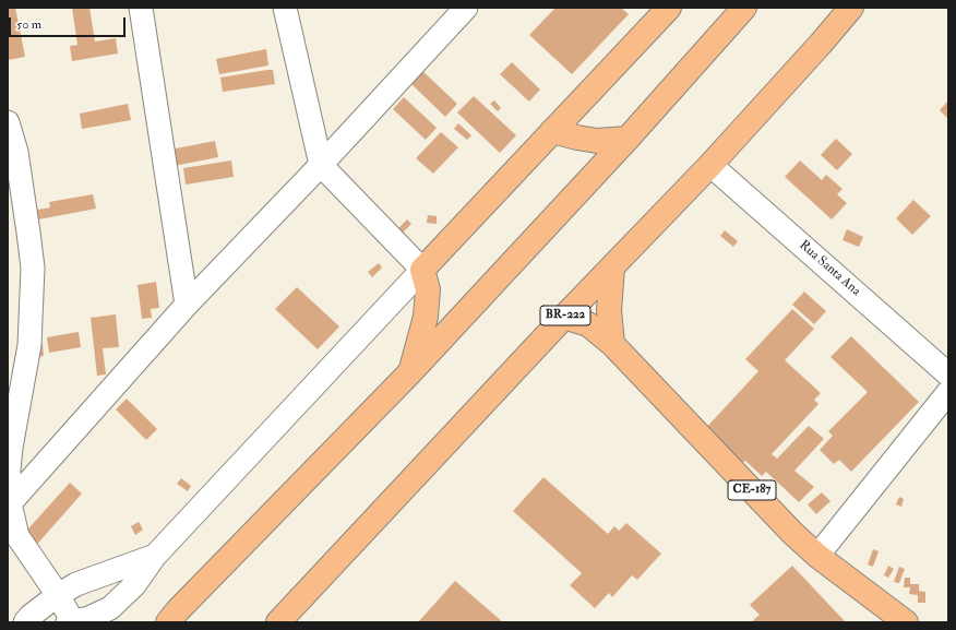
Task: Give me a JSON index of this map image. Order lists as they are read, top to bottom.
{
  "streets": {
    "main road": ["BR-222", "CE-187"],
    "street": ["Rua Santa Ana"]
  },
  "crossings": [
    ["Rua Santa Ana", "BR-222"],
    ["BR-222", "CE-187"]
  ],
  "scale_bar": "50 m"
}
